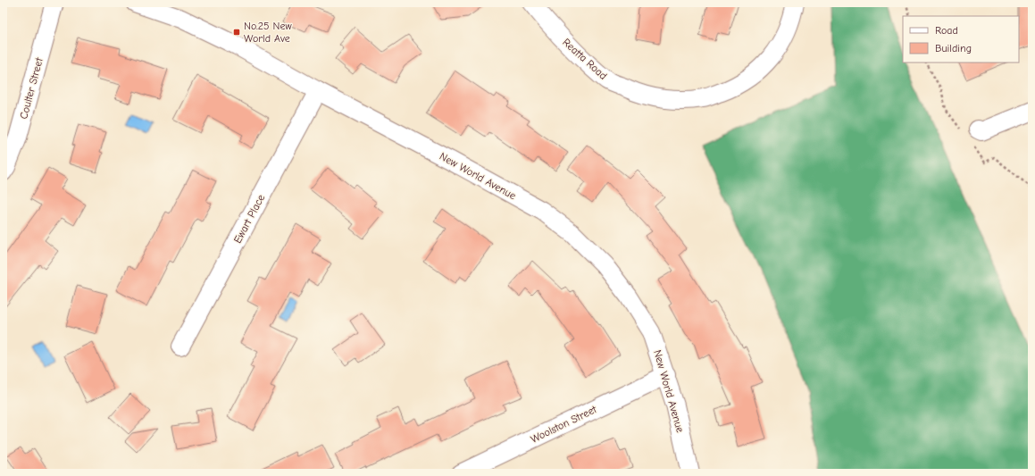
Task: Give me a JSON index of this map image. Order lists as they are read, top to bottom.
{
  "streets": {
    "street": [
      "Reatta Road",
      "Coulter Street",
      "New World Avenue",
      "Ewart Place",
      "Woolston Street"
    ]
  },
  "crossings": [
    ["New World Avenue", "Ewart Place"],
    ["New World Avenue", "Woolston Street"]
  ],
  "places": {
    "transit": ["No.25 New World Ave"]
  },
  "legend": ["Road", "Building"]
}
